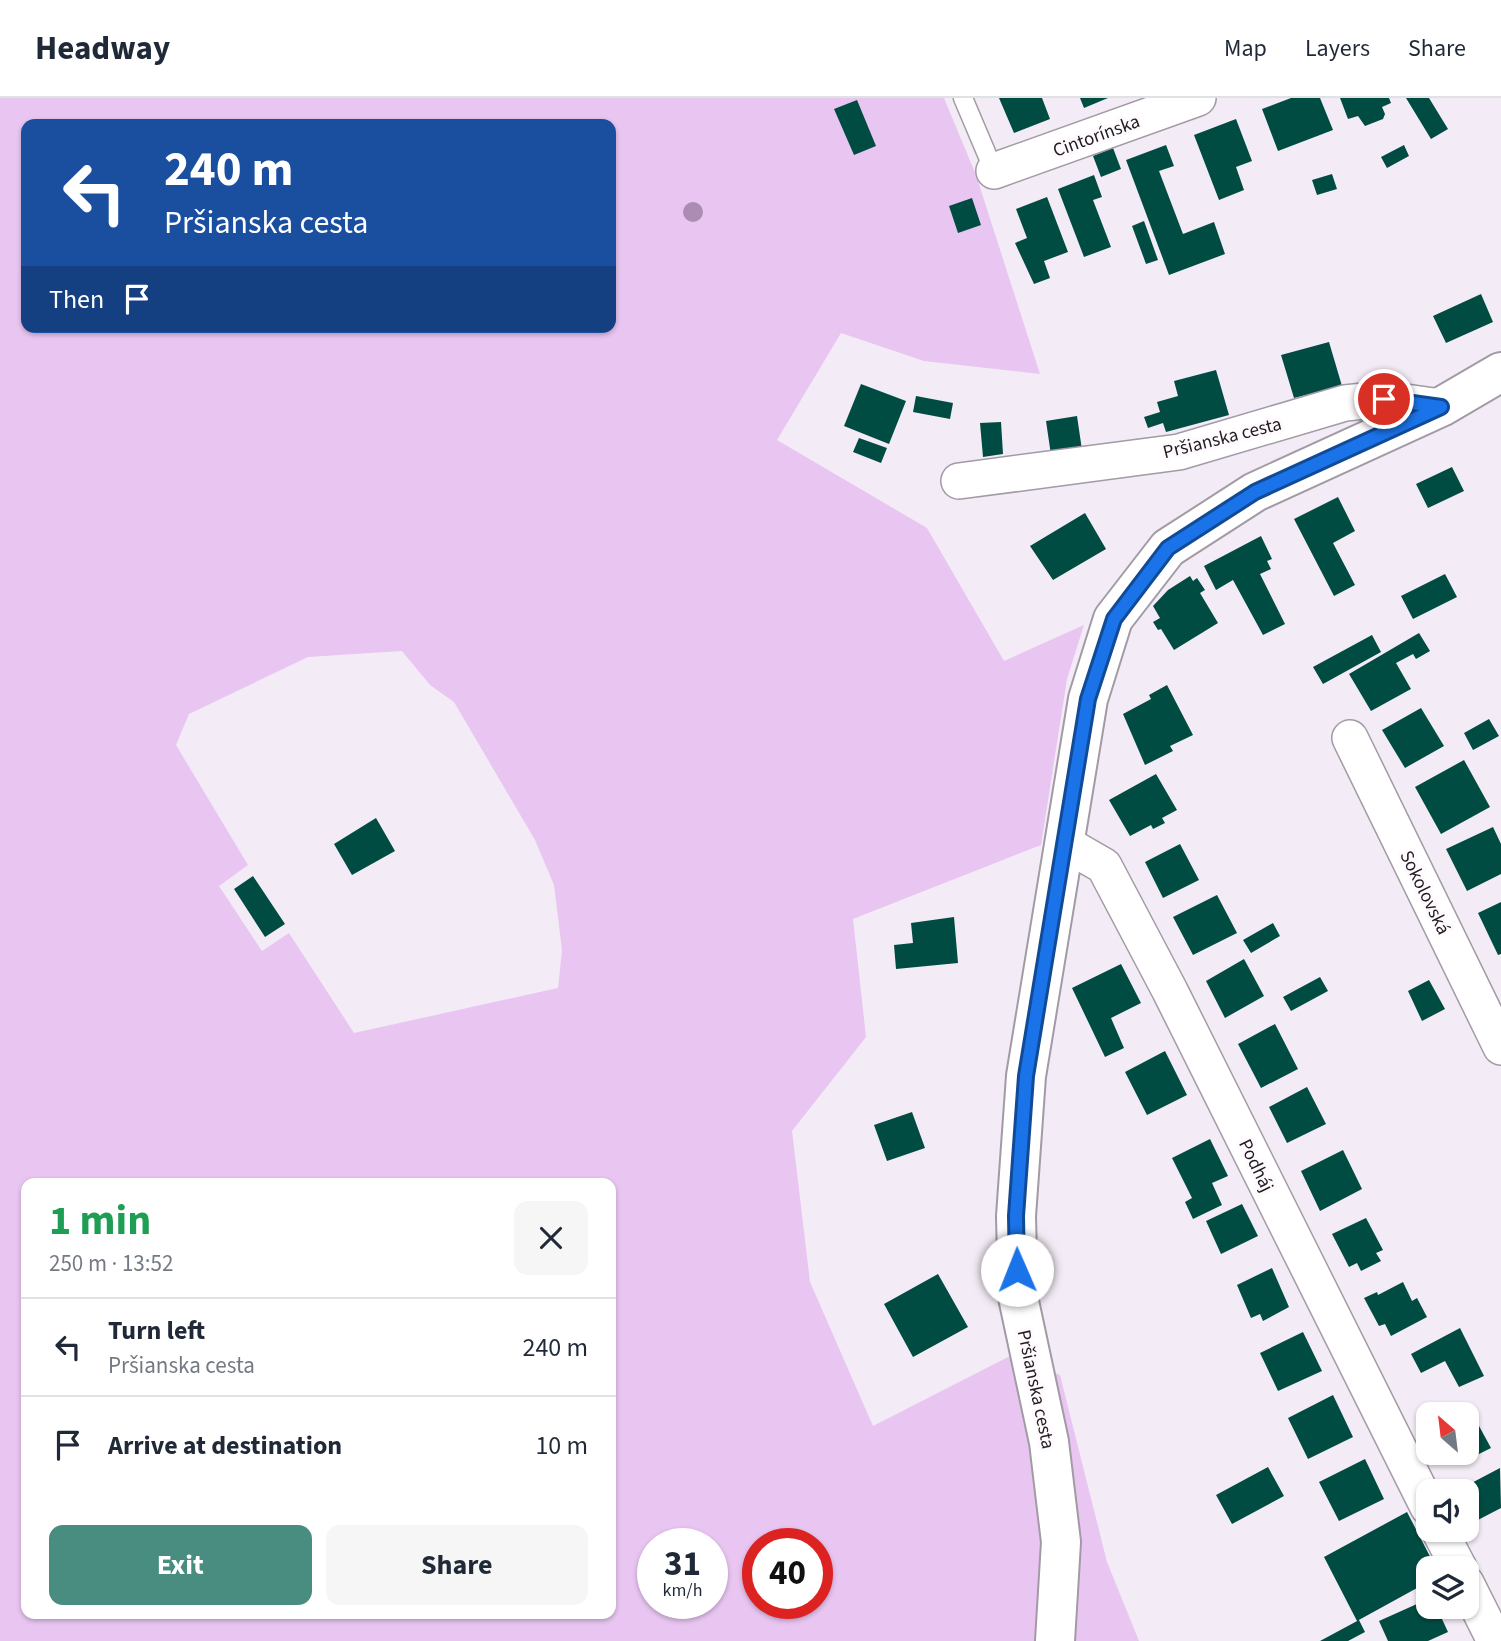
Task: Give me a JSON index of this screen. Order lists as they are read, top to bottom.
{
  "streets": {
    "street": [
      "Cintorínska",
      "Pršianska cesta",
      "Sokolovská",
      "Podháj"
    ]
  },
  "crossings": [
    ["Pršianska cesta", "Podháj"]
  ],
  "north": "top left",
  "page": {
    "header": "Headway",
    "nav": ["Map", "Layers", "Share"],
    "turn": ["240 m", "Pršianska cesta"],
    "then": "Then",
    "heading": ["1 min", "250 m · 13:52"],
    "list": [
      {
        "name": "Turn left",
        "note": "Pršianska cesta",
        "value": "240 m"
      },
      {
        "name": "Arrive at destination",
        "value": "10 m"
      }
    ],
    "buttons": ["Exit", "Share"],
    "speed": "31 km/h",
    "limit": "40"
  }
}
